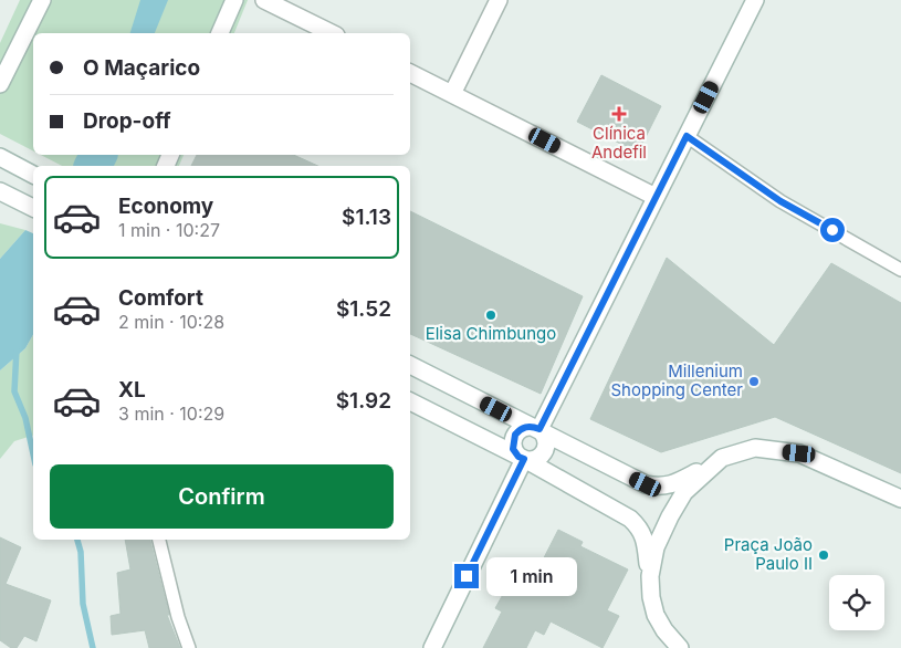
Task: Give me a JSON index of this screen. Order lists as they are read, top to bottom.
{
  "places": {
    "health": ["Clínica Andefil"],
    "other": ["Elisa Chimbungo", "Millenium Shopping Center", "Praça João Paulo II"]
  },
  "page": {
    "banner": ["O Maçarico", "Drop-off"],
    "list": [
      {
        "name": "Economy",
        "note": "1 min · 10:27",
        "value": "$1.13"
      },
      {
        "name": "Comfort",
        "note": "2 min · 10:28",
        "value": "$1.52"
      },
      {
        "name": "XL",
        "note": "3 min · 10:29",
        "value": "$1.92"
      }
    ],
    "buttons": "Confirm",
    "bubble": "1 min"
  }
}
